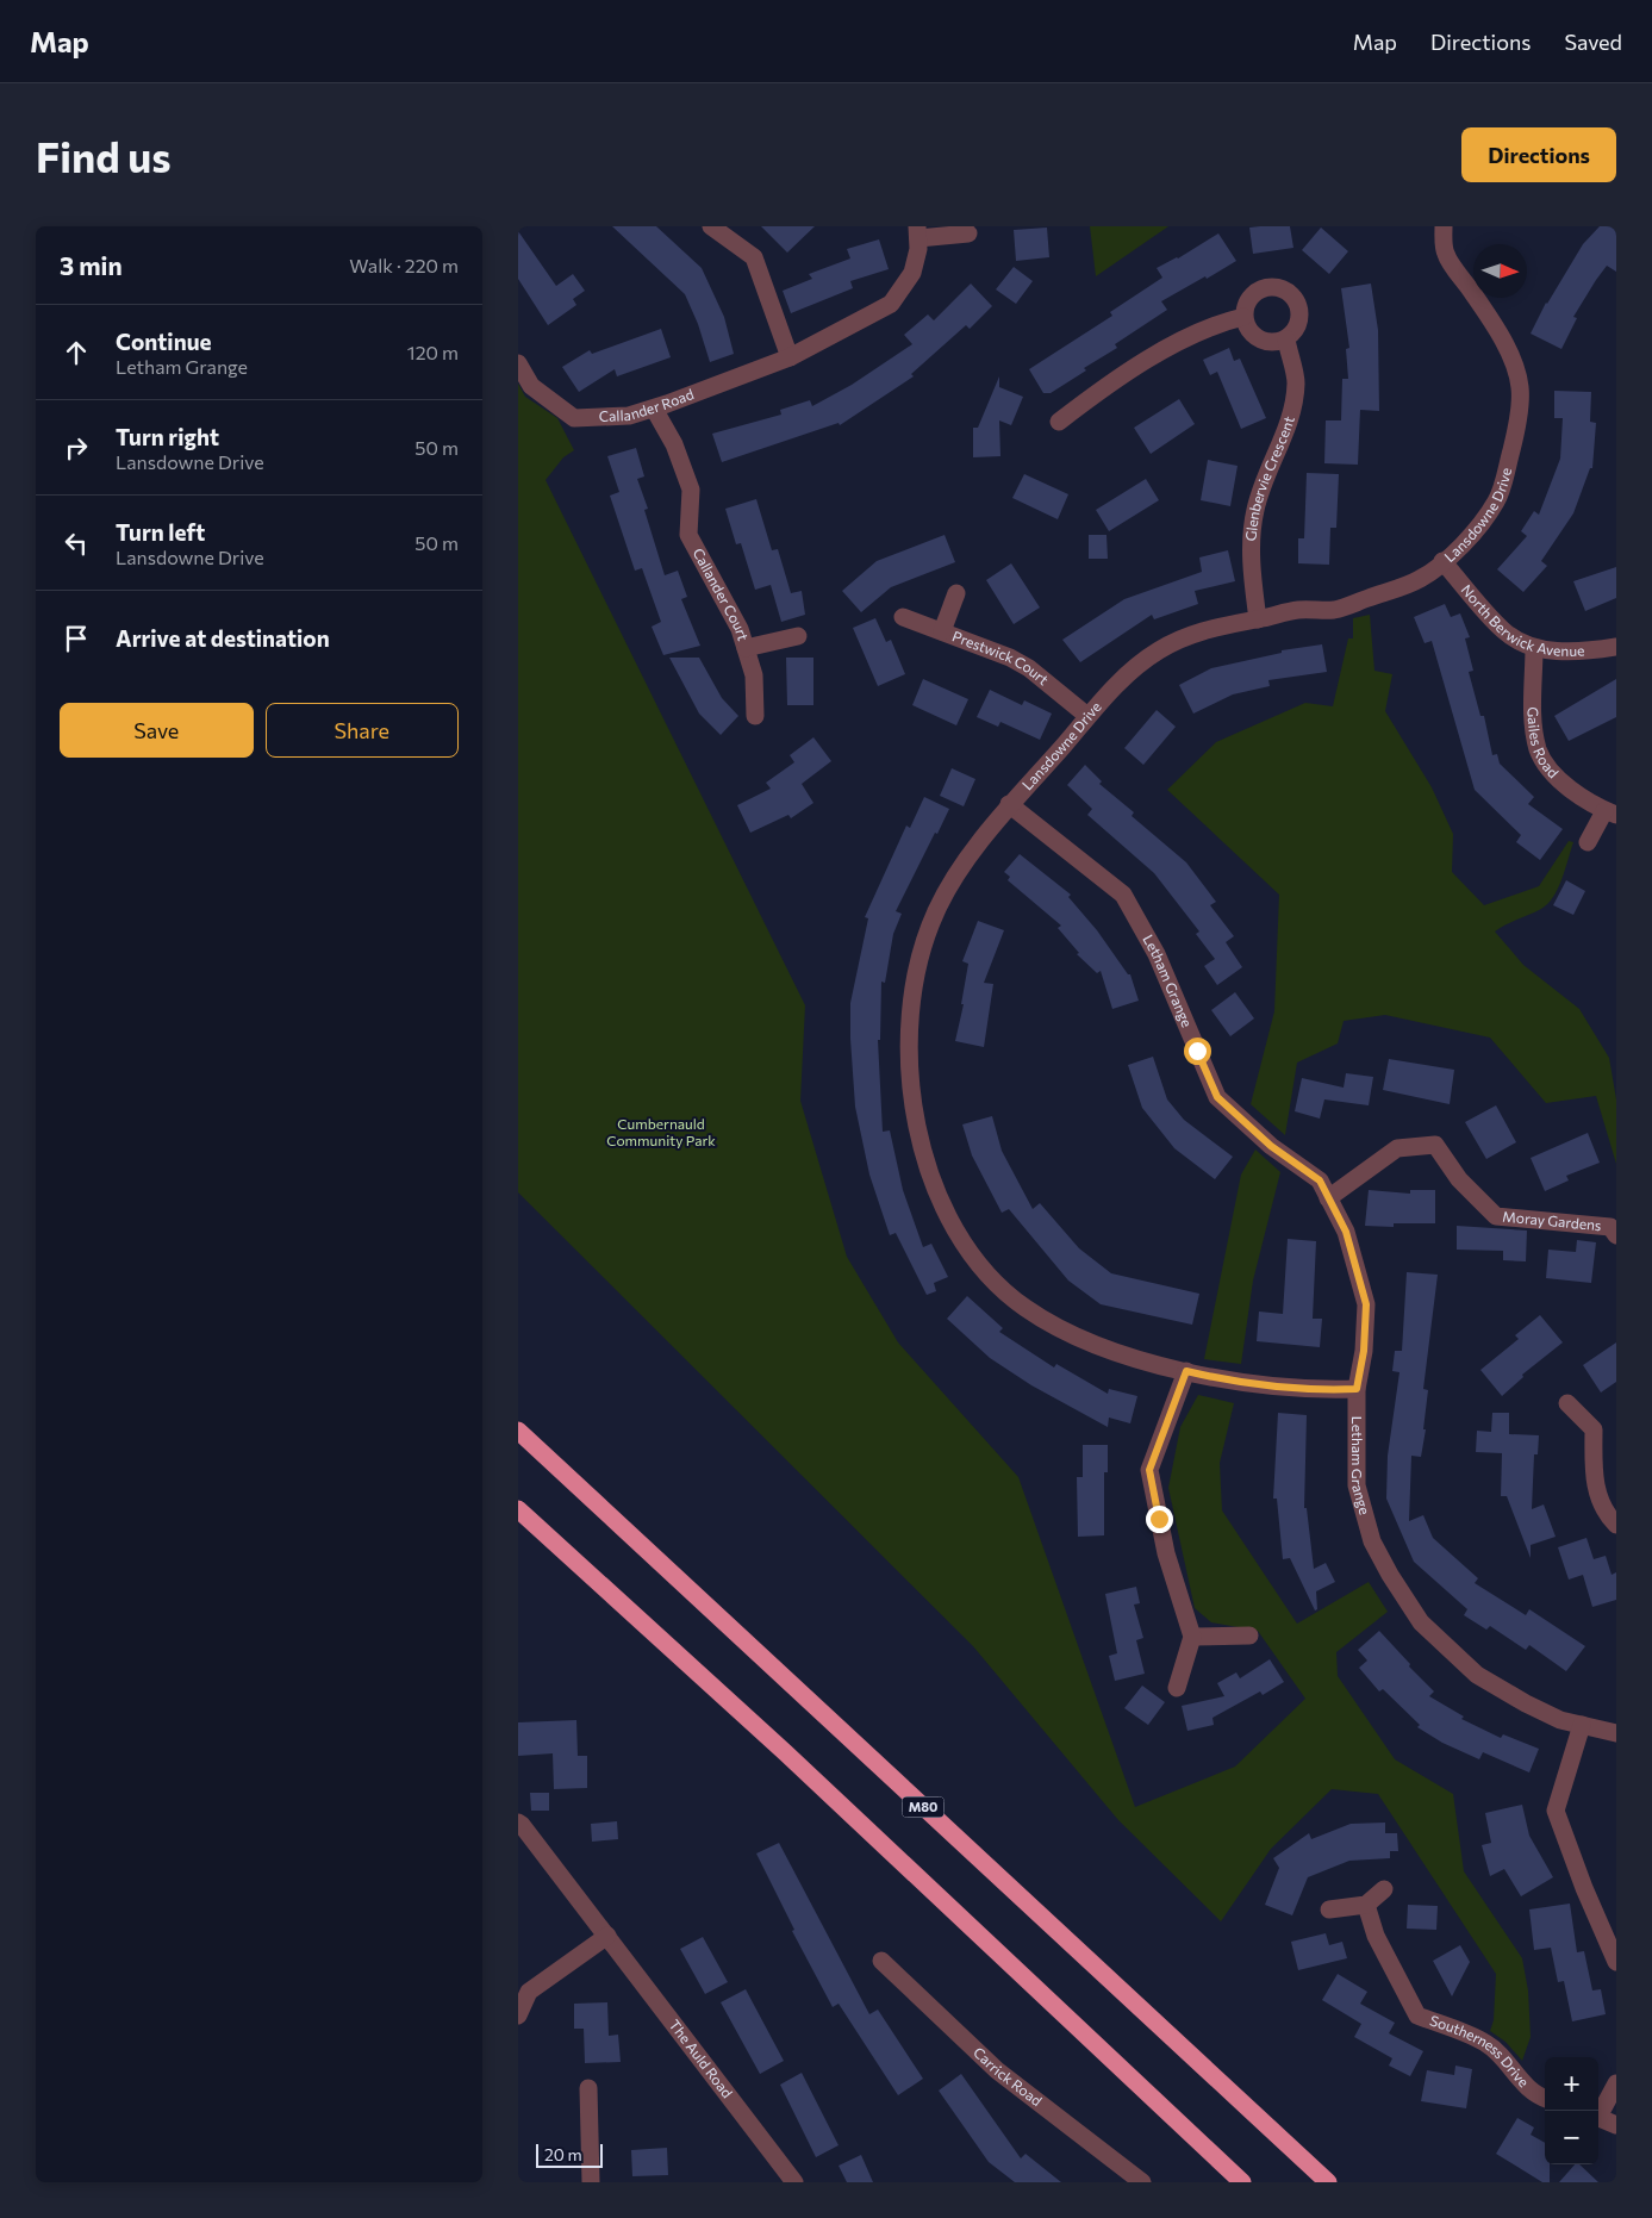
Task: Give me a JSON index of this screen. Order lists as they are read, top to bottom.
{
  "streets": {
    "highway": ["M80"],
    "street": [
      "Callander Road",
      "Glenbervie Crescent",
      "Lansdowne Drive",
      "Callander Court",
      "North Berwick Avenue",
      "Prestwick Court",
      "Gailes Road",
      "Letham Grange",
      "Moray Gardens",
      "Southerness Drive",
      "The Auld Road",
      "Carrick Road"
    ]
  },
  "crossings": [
    ["Callander Road", "Callander Court"],
    ["Glenbervie Crescent", "Lansdowne Drive"],
    ["Lansdowne Drive", "North Berwick Avenue"],
    ["Lansdowne Drive", "Prestwick Court"],
    ["Lansdowne Drive", "Letham Grange"],
    ["North Berwick Avenue", "Gailes Road"],
    ["Letham Grange", "Moray Gardens"]
  ],
  "parks": ["Cumbernauld Community Park"],
  "scale_bar": "20 m",
  "north": "right",
  "page": {
    "header": "Map",
    "nav": ["Map", "Directions", "Saved"],
    "buttons": [
      "Directions",
      ["Save", "Share"]
    ],
    "title": "Find us",
    "heading": ["3 min", "Walk · 220 m"],
    "list": [
      ["Continue", "Letham Grange", "120 m"],
      ["Turn right", "Lansdowne Drive", "50 m"],
      ["Turn left", "Lansdowne Drive", "50 m"],
      "Arrive at destination"
    ],
    "map_buttons": ["+", "−"],
    "scale": "20 m"
  }
}
